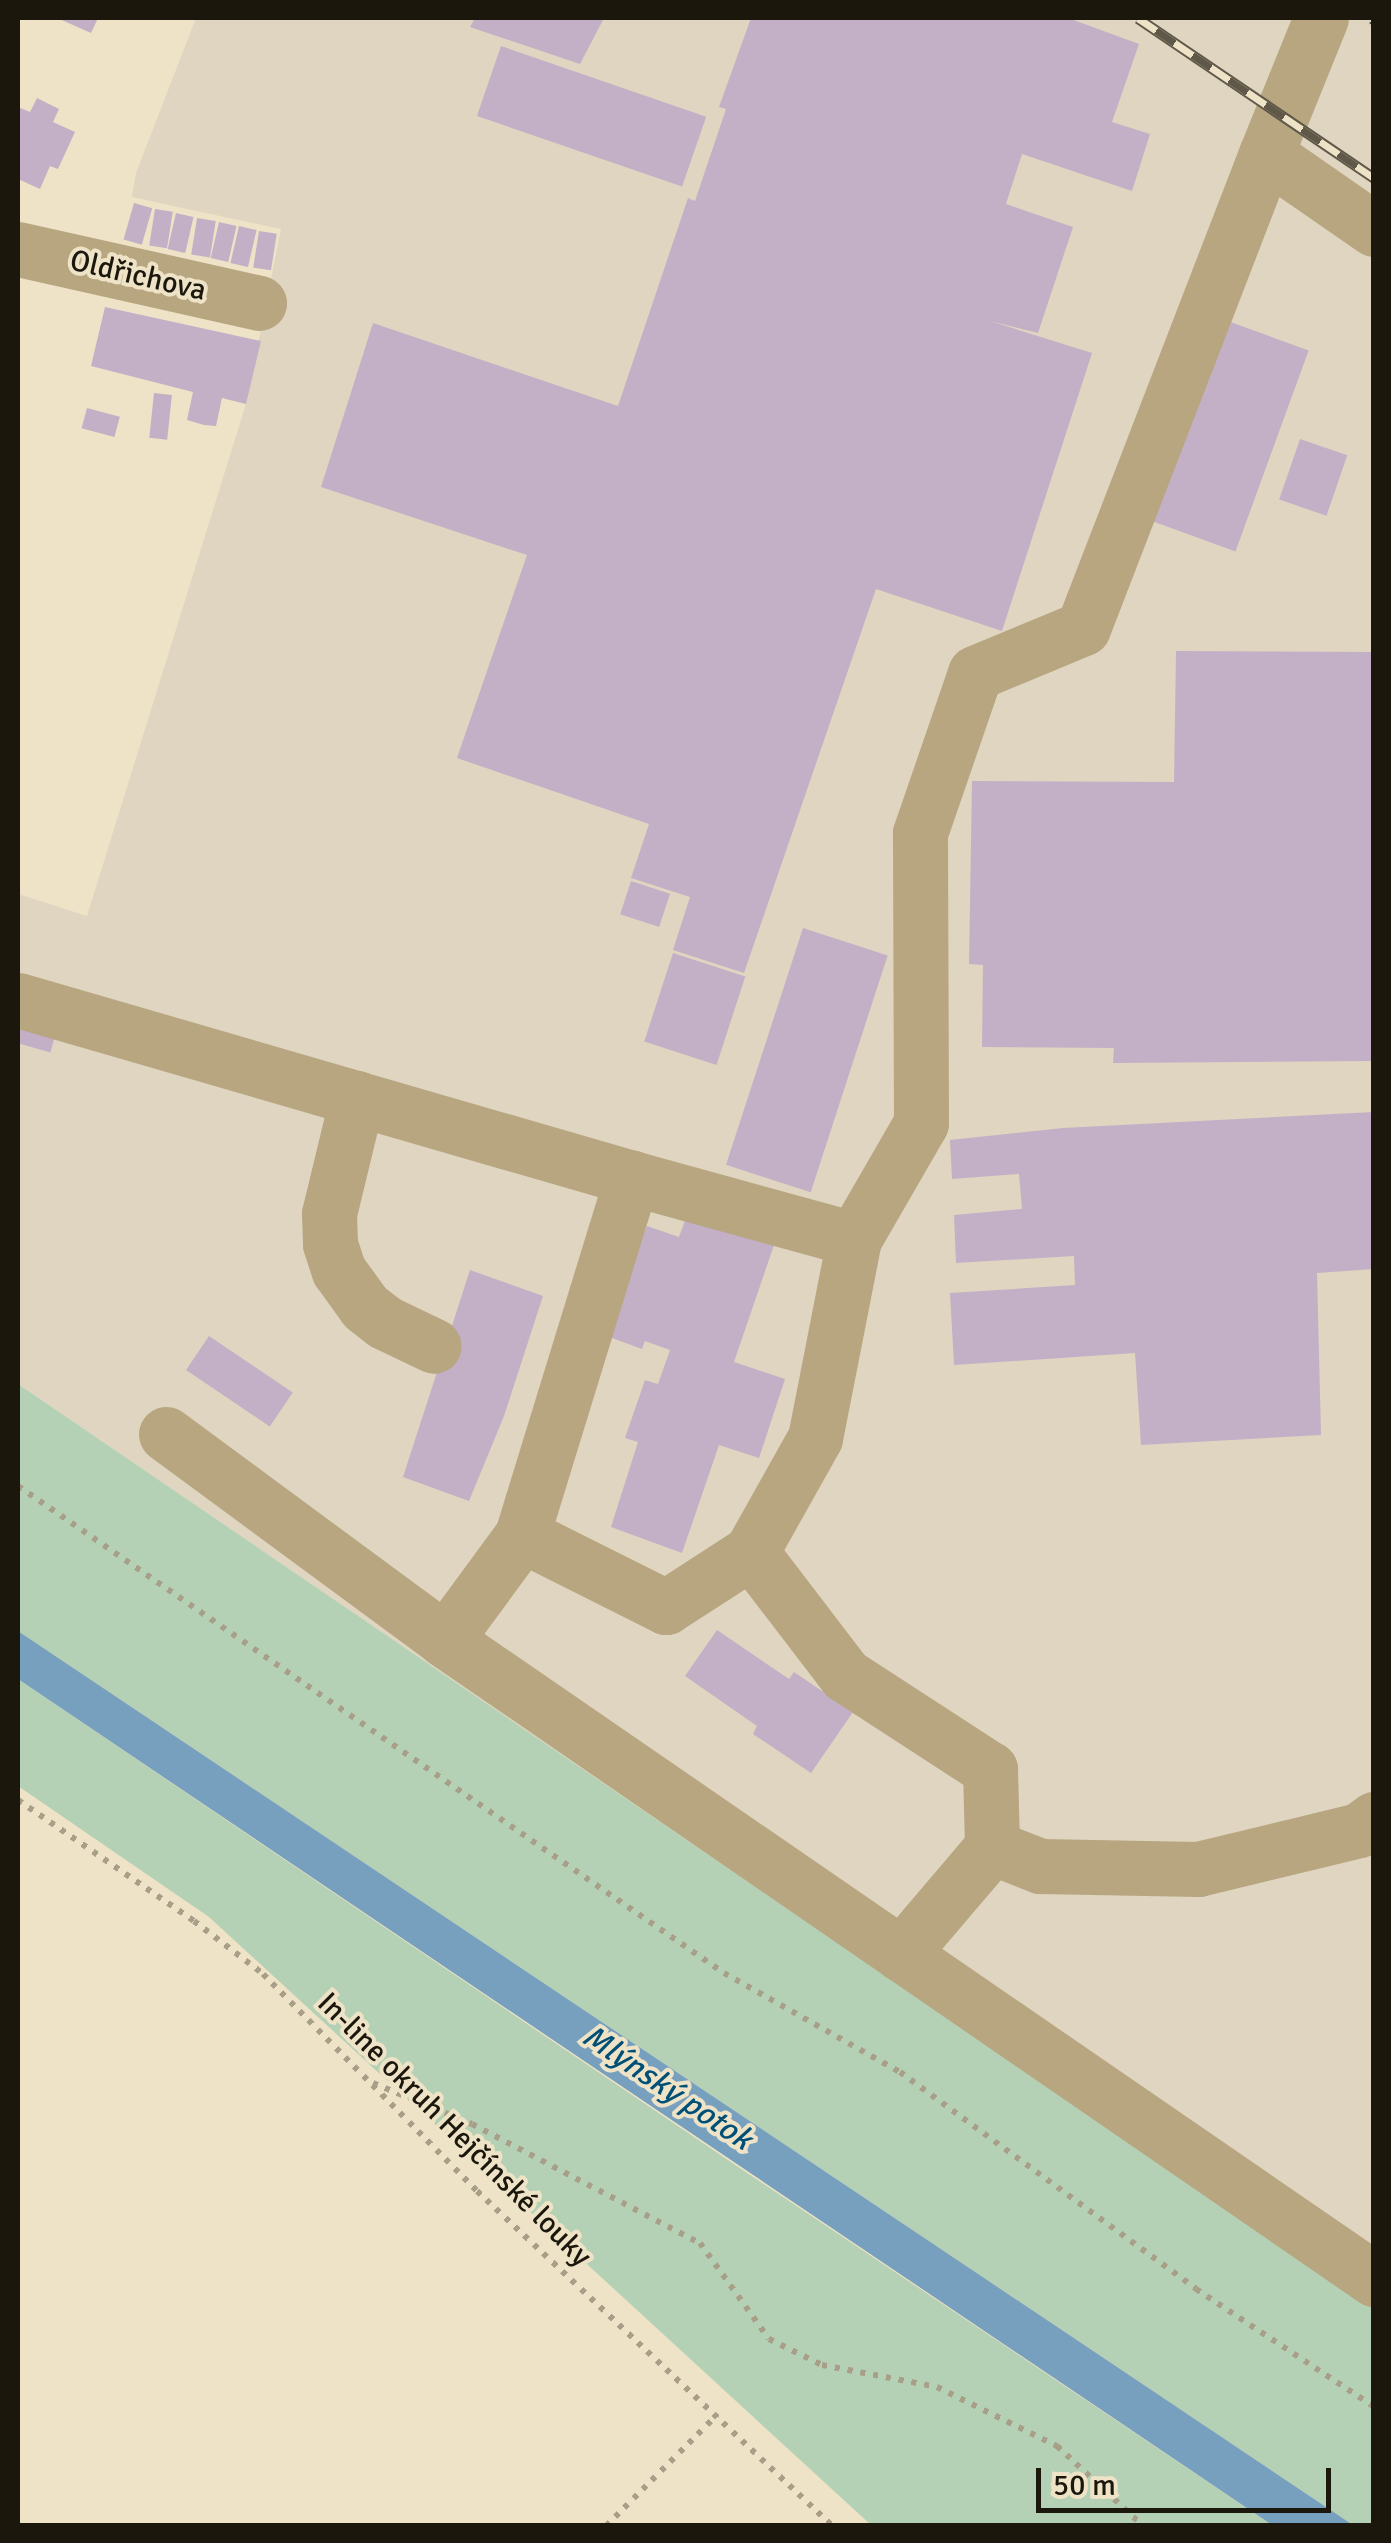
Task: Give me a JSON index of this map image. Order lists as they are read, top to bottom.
{
  "streets": {
    "street": ["Oldřichova"],
    "path": ["In-line okruh Hejčínské louky"]
  },
  "water": ["Mlýnský potok"],
  "scale_bar": "50 m"
}
